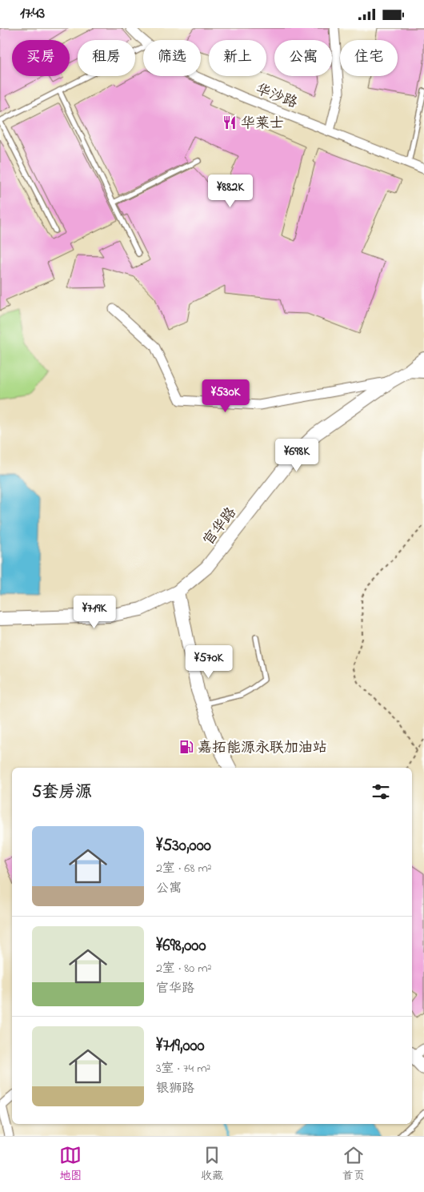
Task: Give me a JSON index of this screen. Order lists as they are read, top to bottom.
{
  "streets": {
    "main road": ["官华路"],
    "street": ["华沙路"]
  },
  "places": {
    "restaurant": ["华莱士"],
    "fuel station": ["嘉拓能源永联加油站"]
  },
  "page": {
    "status": "17:43",
    "chip": [
      "买房",
      "租房",
      "筛选",
      "新上",
      "公寓",
      "住宅"
    ],
    "price": [
      "¥882K",
      "¥530K",
      "¥698K",
      "¥719K",
      "¥570K"
    ],
    "heading": "5套房源",
    "list": [
      {
        "name": "¥530,000",
        "note": "2室 · 68 m² · 公寓"
      },
      {
        "name": "¥698,000",
        "note": "2室 · 80 m² · 官华路"
      },
      {
        "name": "¥719,000",
        "note": "3室 · 74 m² · 银狮路"
      }
    ],
    "tabs": ["地图", "收藏", "首页"]
  }
}
